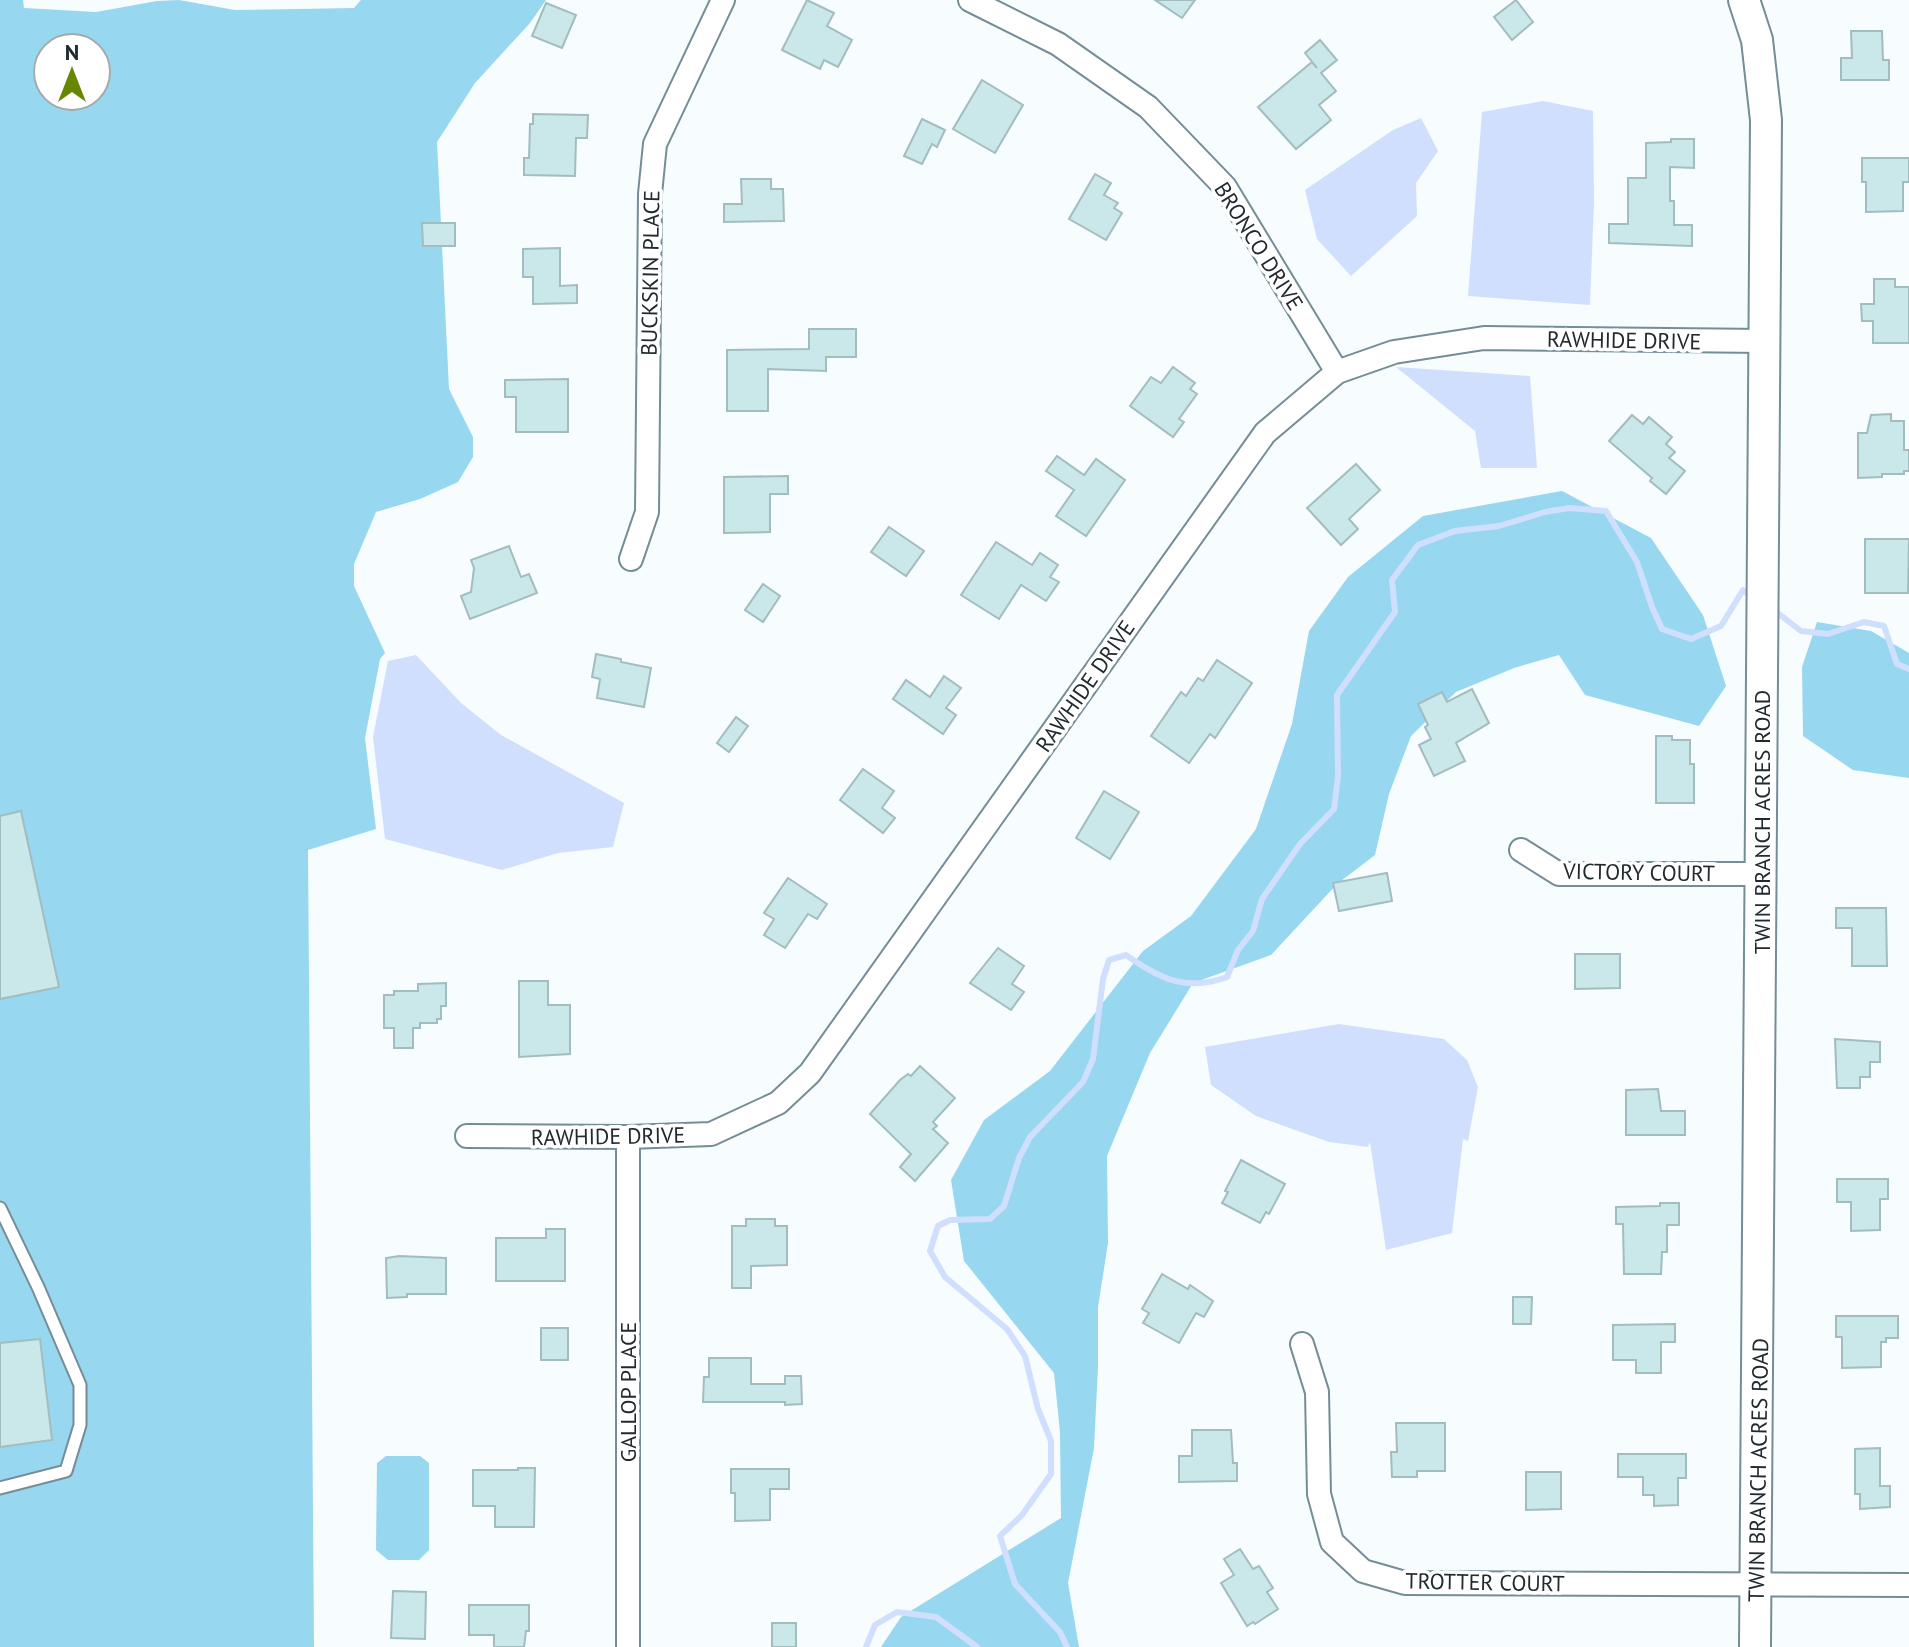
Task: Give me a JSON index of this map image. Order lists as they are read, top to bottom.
{
  "streets": {
    "street": [
      "BRONCO DRIVE",
      "BUCKSKIN PLACE",
      "RAWHIDE DRIVE",
      "TWIN BRANCH ACRES ROAD",
      "VICTORY COURT",
      "GALLOP PLACE",
      "TROTTER COURT"
    ]
  },
  "crossings": [
    ["BRONCO DRIVE", "RAWHIDE DRIVE"],
    ["RAWHIDE DRIVE", "TWIN BRANCH ACRES ROAD"],
    ["RAWHIDE DRIVE", "GALLOP PLACE"],
    ["TWIN BRANCH ACRES ROAD", "VICTORY COURT"],
    ["TWIN BRANCH ACRES ROAD", "TROTTER COURT"]
  ],
  "north": "top"
}
